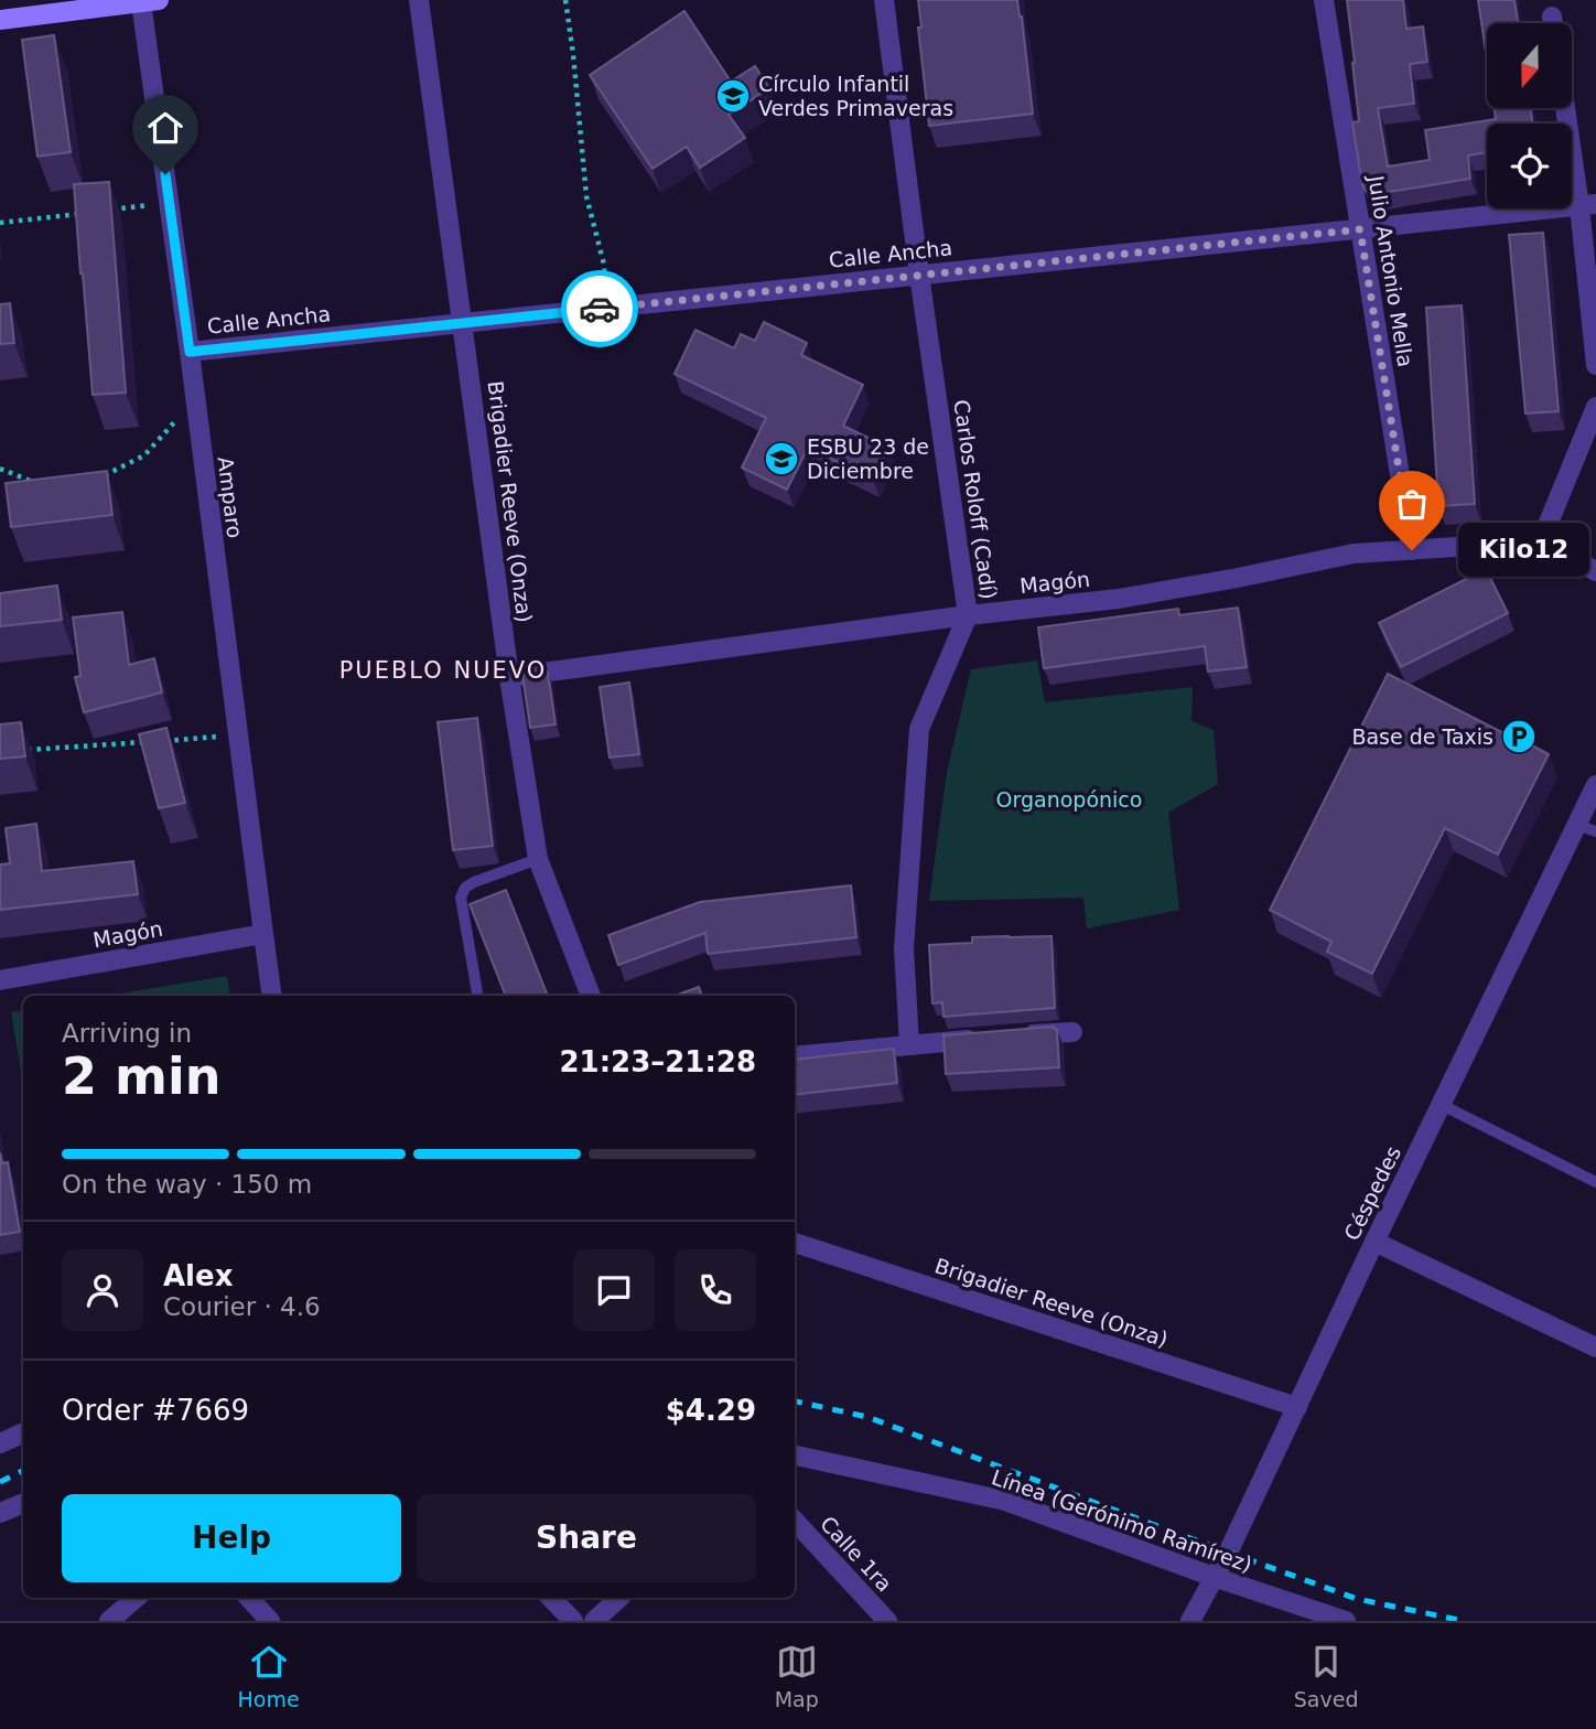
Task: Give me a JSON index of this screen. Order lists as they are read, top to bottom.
{
  "streets": {
    "street": [
      "Calle Ancha",
      "Julio Antonio Mella",
      "Amparo",
      "Carlos Roloff (Cadí)",
      "Brigadier Reeve (Onza)",
      "Magón",
      "Céspedes",
      "Línea (Gerónimo Ramírez)",
      "Calle 1ra"
    ]
  },
  "crossings": [
    ["Calle Ancha", "Julio Antonio Mella"],
    ["Calle Ancha", "Amparo"],
    ["Calle Ancha", "Carlos Roloff (Cadí)"],
    ["Calle Ancha", "Brigadier Reeve (Onza)"],
    ["Julio Antonio Mella", "Magón"],
    ["Amparo", "Magón"],
    ["Carlos Roloff (Cadí)", "Magón"],
    ["Brigadier Reeve (Onza)", "Magón"],
    ["Brigadier Reeve (Onza)", "Céspedes"],
    ["Céspedes", "Línea (Gerónimo Ramírez)"]
  ],
  "districts": ["PUEBLO NUEVO"],
  "parks": ["Organopónico"],
  "places": {
    "school or university": ["Círculo Infantil Verdes Primaveras", "ESBU 23 de Diciembre"],
    "other": ["Kilo12"],
    "parking": ["Base de Taxis"]
  },
  "north": "bottom",
  "page": {
    "bubble": "Kilo12",
    "heading": ["2 min", "Arriving in", "21:23–21:28"],
    "panel": [
      "Alex",
      "Courier · 4.6",
      "Order #7669",
      "$4.29"
    ],
    "bar": "On the way · 150 m",
    "buttons": ["Help", "Share"],
    "tabs": ["Home", "Map", "Saved"]
  }
}
